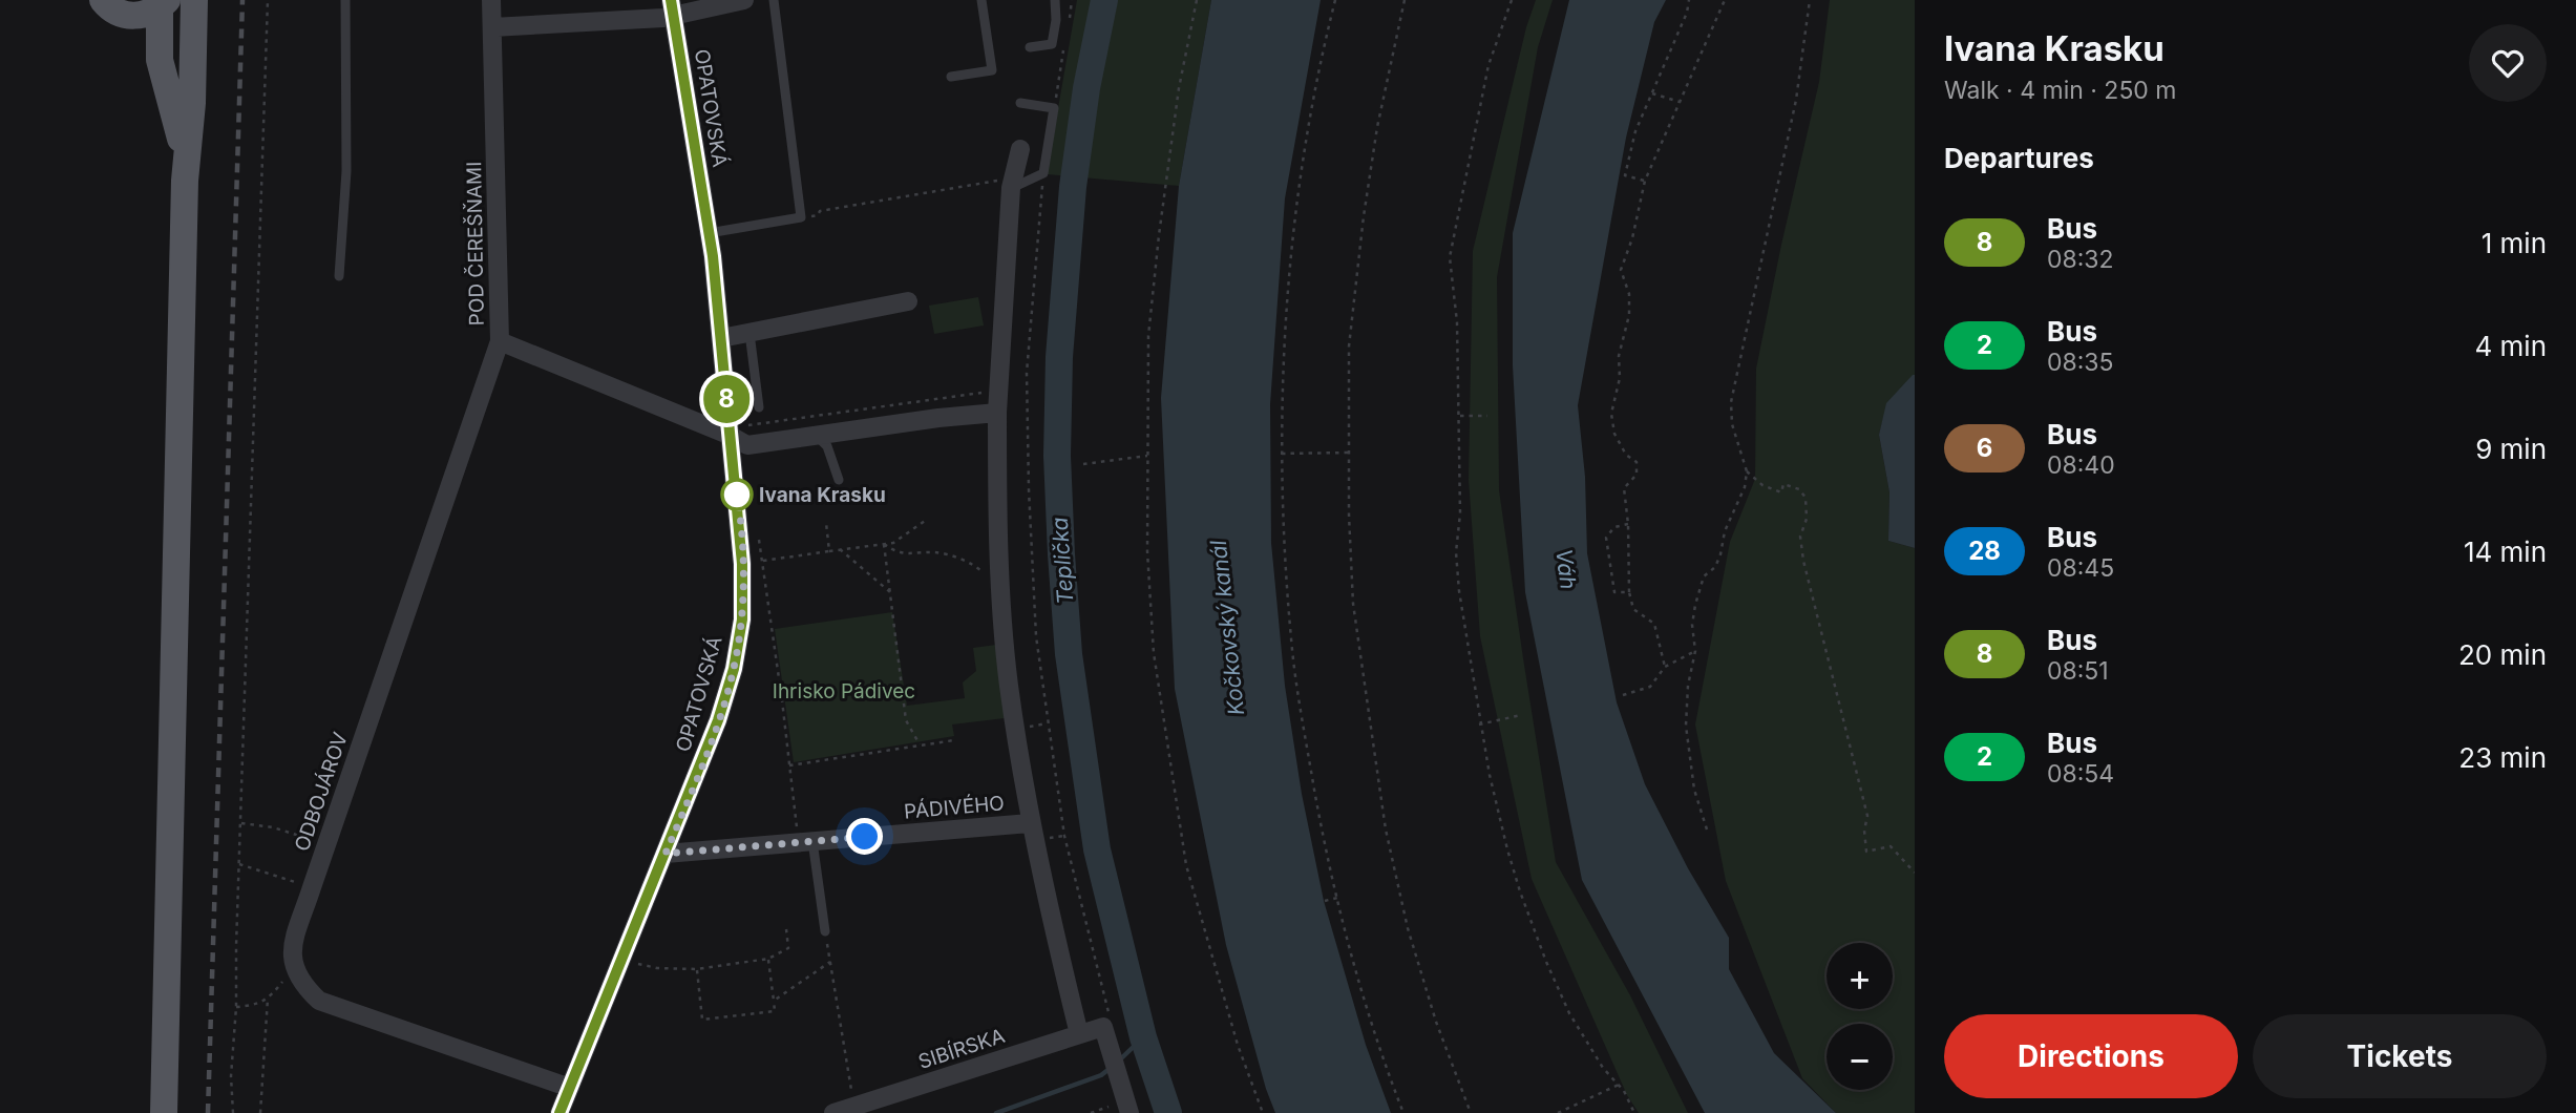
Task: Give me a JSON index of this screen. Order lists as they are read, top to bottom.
{
  "streets": {
    "street": [
      "OPATOVSKÁ",
      "POD ČEREŠŇAMI",
      "ODBOJÁROV",
      "PÁDIVÉHO",
      "SIBÍRSKA"
    ]
  },
  "crossings": [
    ["OPATOVSKÁ", "POD ČEREŠŇAMI"],
    ["OPATOVSKÁ", "PÁDIVÉHO"],
    ["POD ČEREŠŇAMI", "ODBOJÁROV"],
    ["PÁDIVÉHO", "SIBÍRSKA"]
  ],
  "water": ["Teplička", "Váh", "Kočkovský kanál"],
  "parks": ["Ihrisko Pádivec"],
  "places": ["Ivana Krasku"],
  "lines": ["bus line 8"],
  "page": {
    "on_map": "8",
    "heading": [
      ["Ivana Krasku", "Walk · 4 min · 250 m"],
      "Departures"
    ],
    "list": [
      {
        "mark": "8",
        "name": "Bus",
        "note": "08:32",
        "value": "1 min"
      },
      {
        "mark": "2",
        "name": "Bus",
        "note": "08:35",
        "value": "4 min"
      },
      {
        "mark": "6",
        "name": "Bus",
        "note": "08:40",
        "value": "9 min"
      },
      {
        "mark": "28",
        "name": "Bus",
        "note": "08:45",
        "value": "14 min"
      },
      {
        "mark": "8",
        "name": "Bus",
        "note": "08:51",
        "value": "20 min"
      },
      {
        "mark": "2",
        "name": "Bus",
        "note": "08:54",
        "value": "23 min"
      }
    ],
    "map_buttons": ["+", "−"],
    "buttons": ["Directions", "Tickets"]
  }
}
